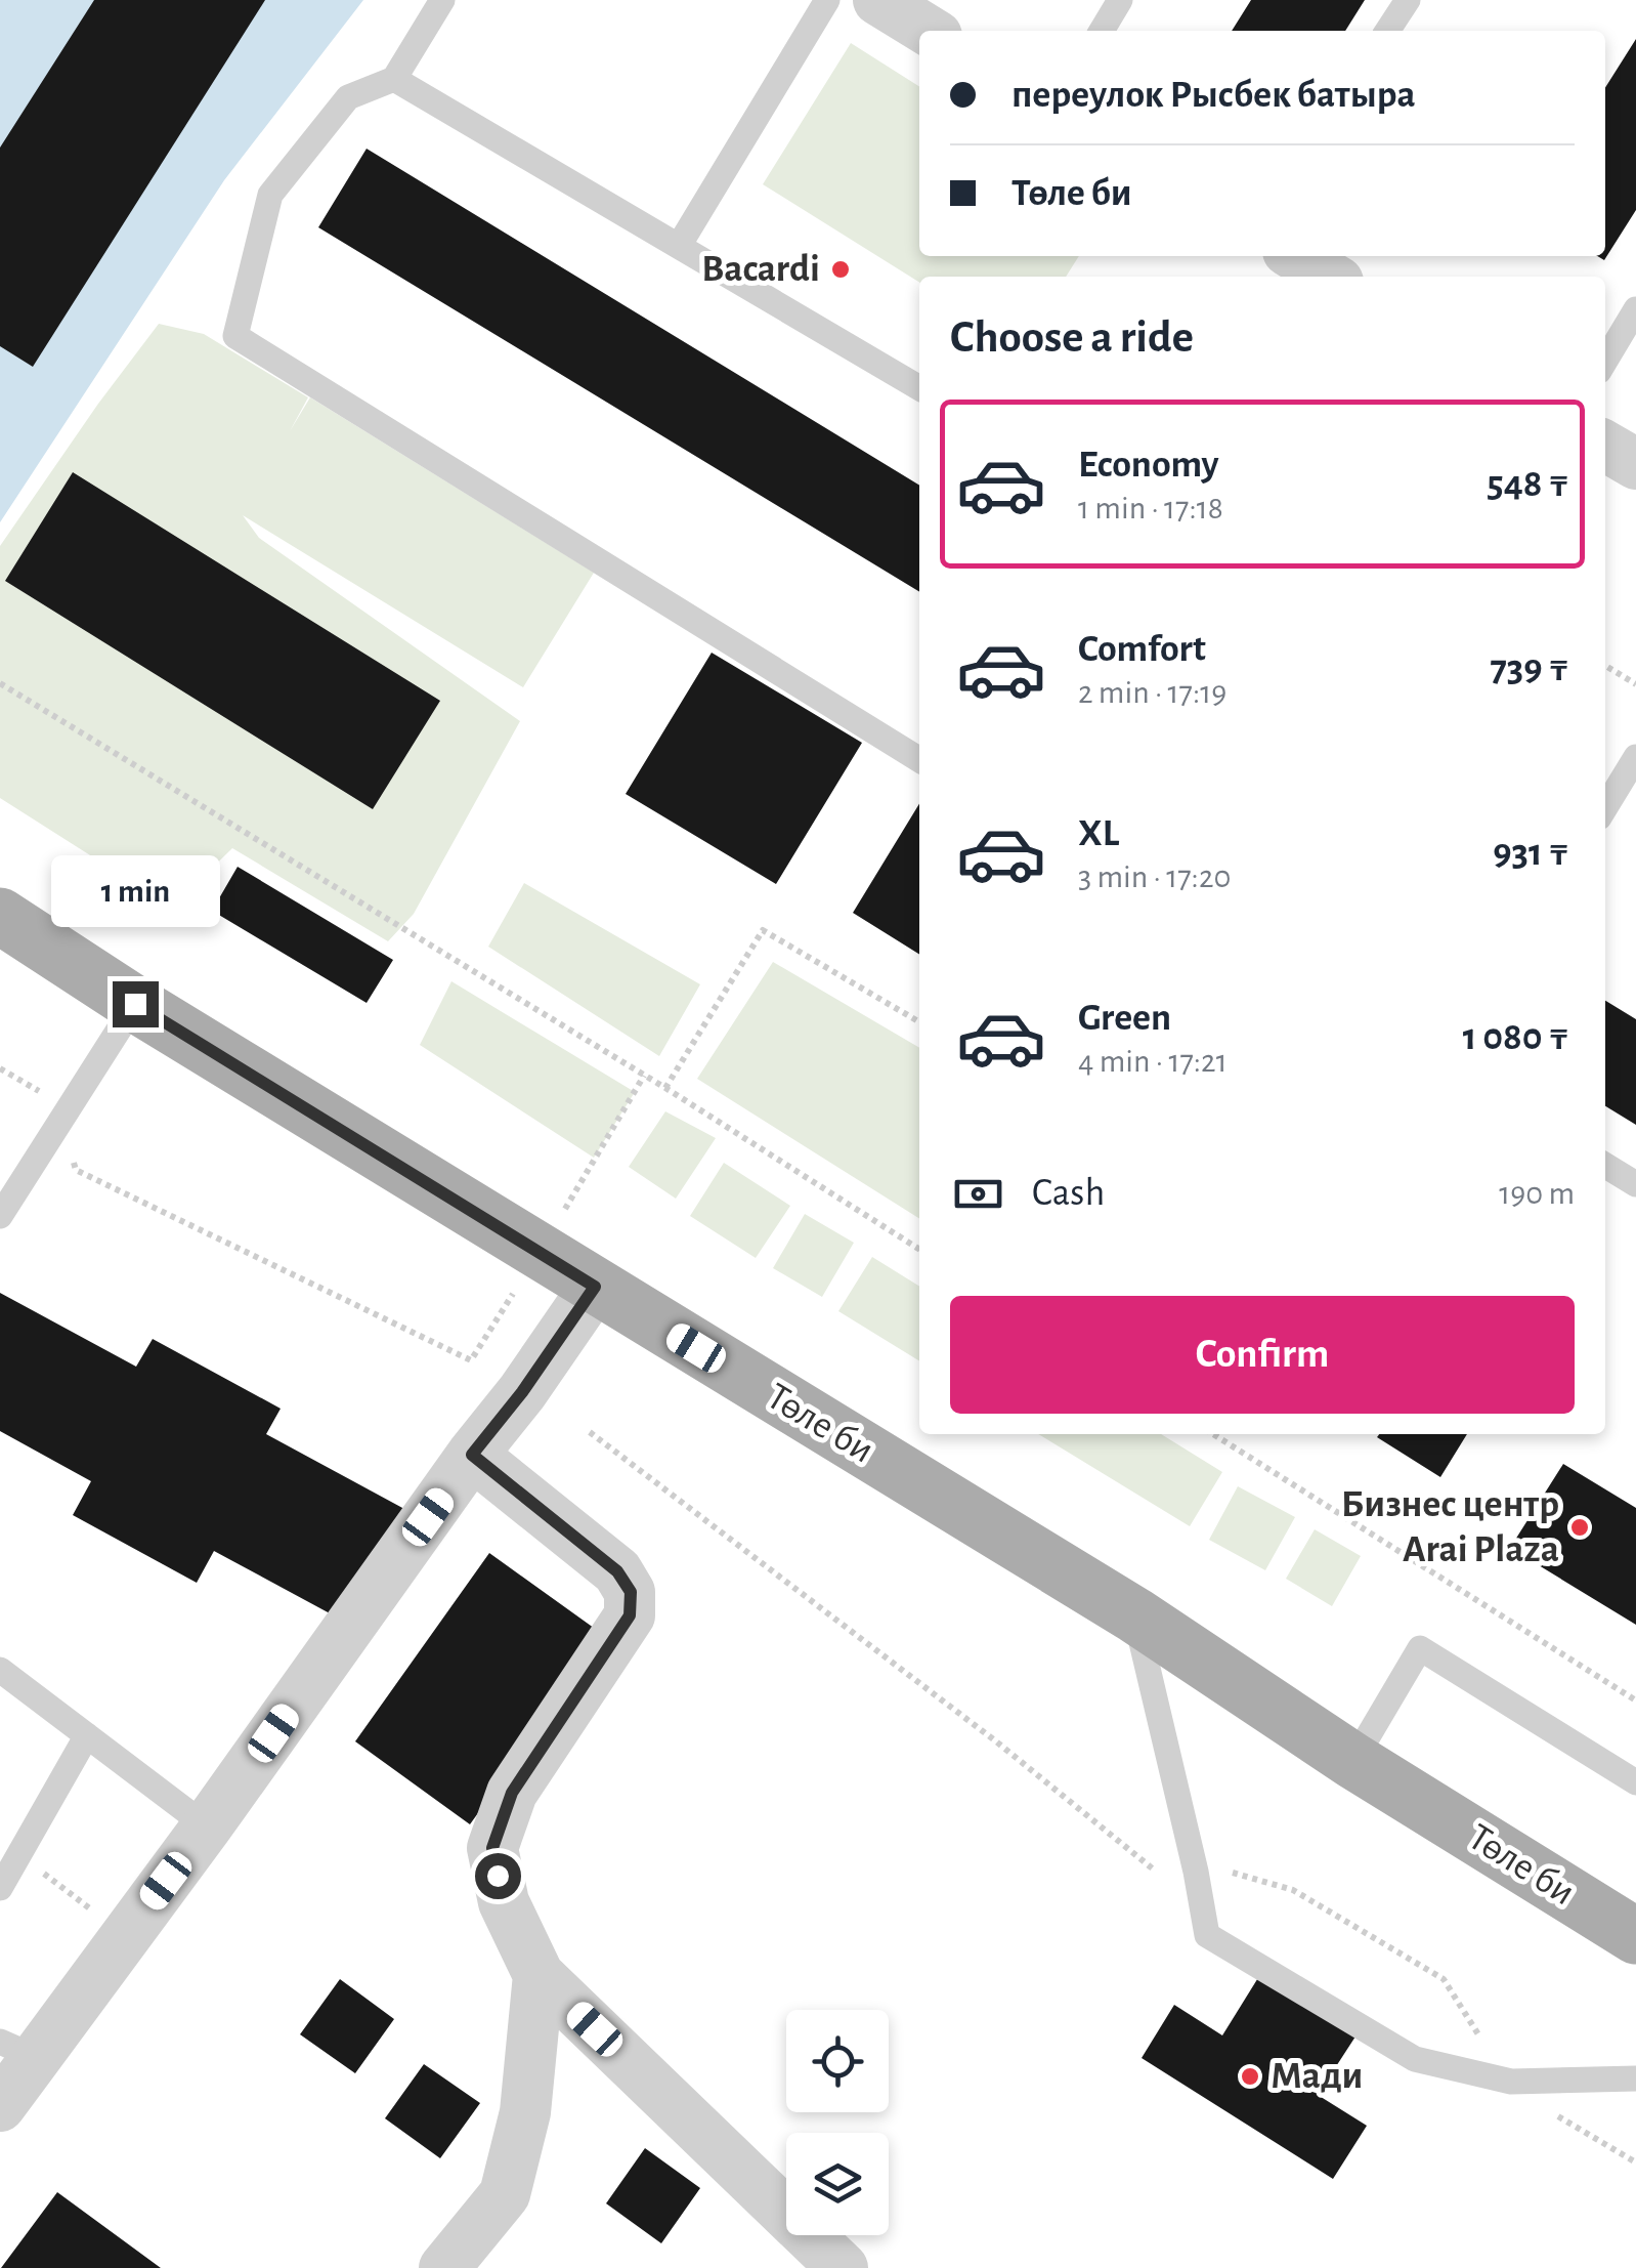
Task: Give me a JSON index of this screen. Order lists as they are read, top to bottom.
{
  "streets": {
    "main road": ["Төле би"]
  },
  "places": ["Bacardi", "Бизнес центр Arai Plaza", "Мади"],
  "page": {
    "banner": ["переулок Рысбек батыра", "Төле би"],
    "heading": "Choose a ride",
    "list": [
      {
        "name": "Economy",
        "note": "1 min · 17:18",
        "value": "548 ₸"
      },
      {
        "name": "Comfort",
        "note": "2 min · 17:19",
        "value": "739 ₸"
      },
      {
        "name": "XL",
        "note": "3 min · 17:20",
        "value": "931 ₸"
      },
      {
        "name": "Green",
        "note": "4 min · 17:21",
        "value": "1 080 ₸"
      }
    ],
    "bubble": "1 min",
    "pay": ["Cash", "190 m"],
    "buttons": "Confirm"
  }
}
